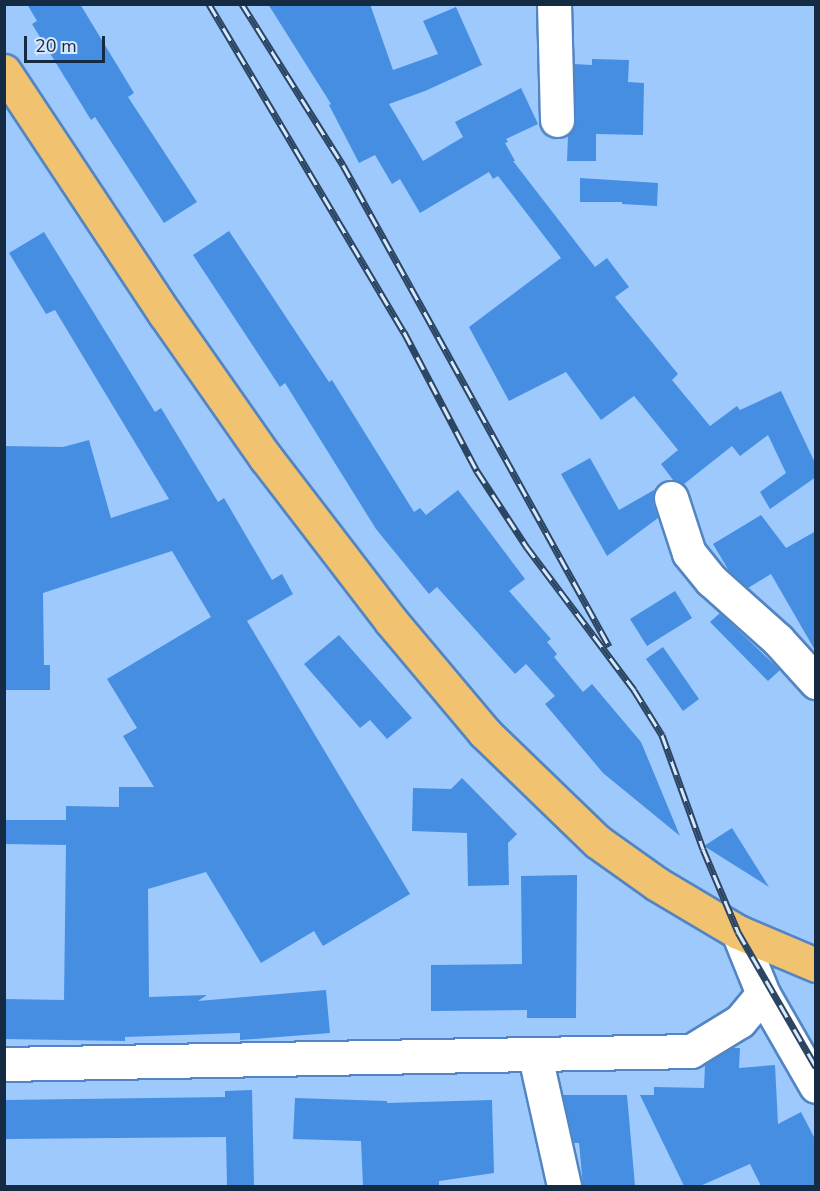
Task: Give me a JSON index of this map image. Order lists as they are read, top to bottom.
{
  "scale_bar": "20 m"
}
